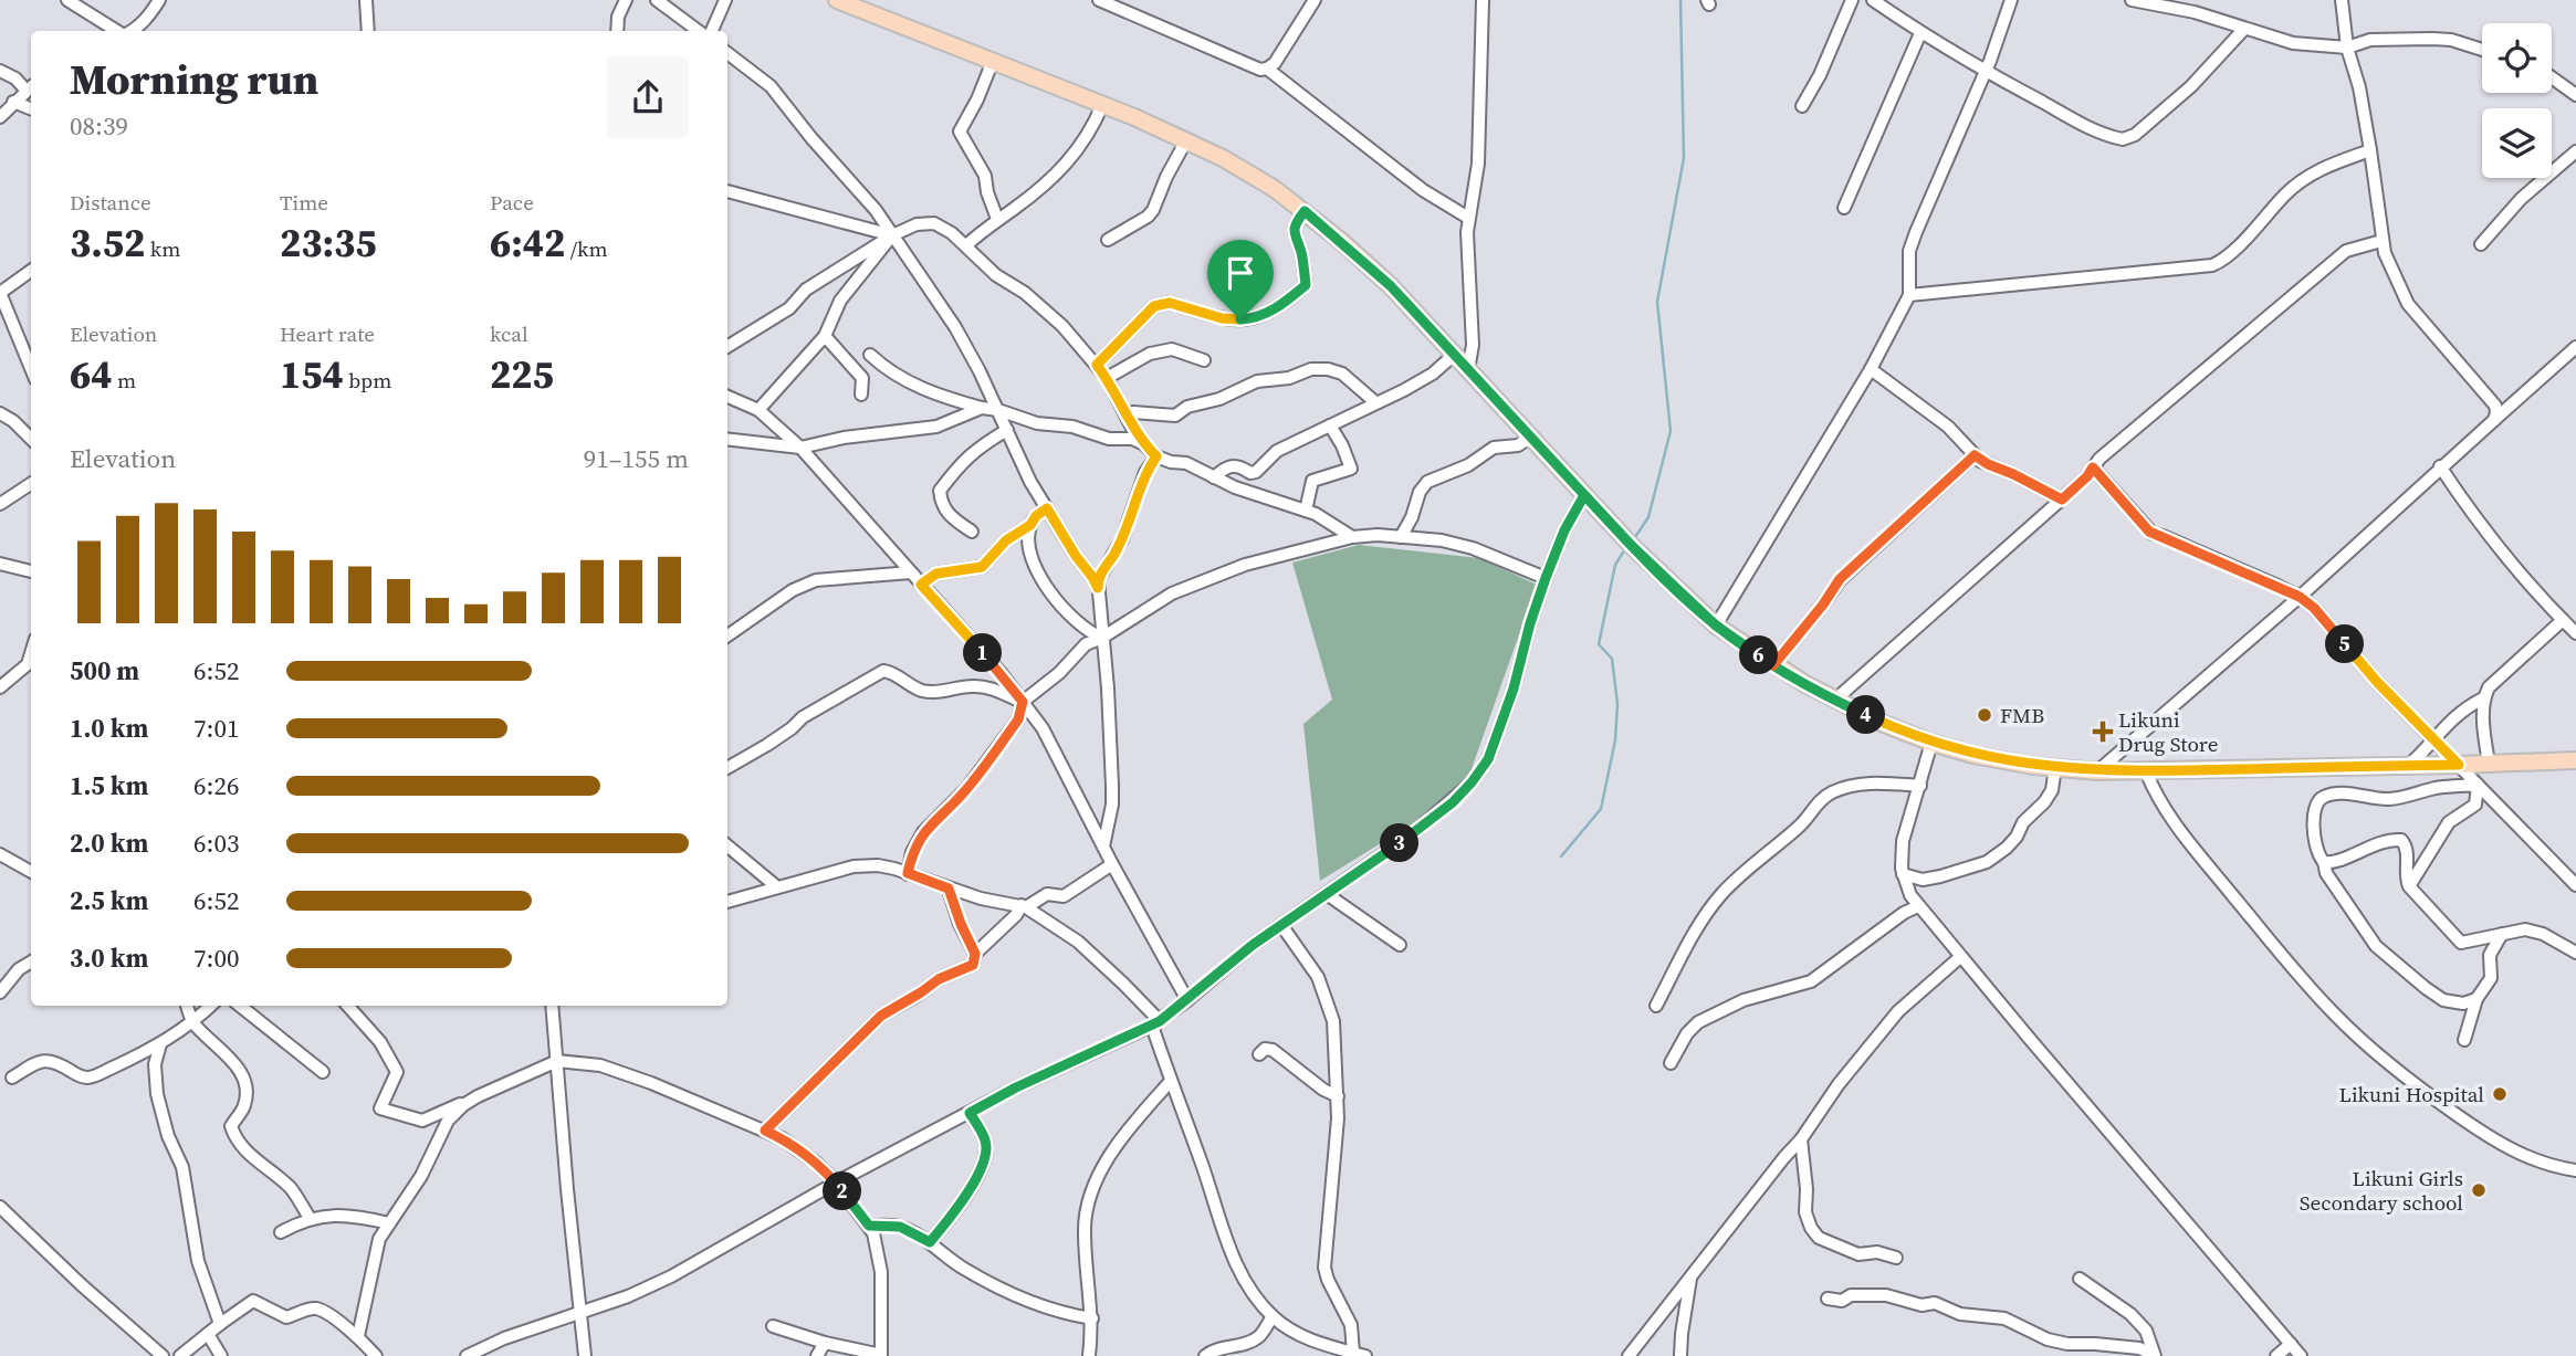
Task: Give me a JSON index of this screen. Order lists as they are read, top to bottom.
{
  "places": {
    "other": ["FMB", "Likuni Hospital", "Likuni Girls Secondary school"],
    "health": ["Likuni Drug Store"]
  },
  "page": {
    "heading": ["Morning run", "08:39"],
    "stats": [
      ["Distance", "3.52 km"],
      ["Time", "23:35"],
      ["Pace", "6:42 /km"],
      ["Elevation", "64 m"],
      ["Heart rate", "154 bpm"],
      ["kcal", "225"]
    ],
    "chart": ["Elevation", "91–155 m"],
    "pins": [
      "5",
      "1",
      "6",
      "4",
      "3",
      "2"
    ],
    "list": [
      {
        "name": "500 m",
        "note": "6:52"
      },
      {
        "name": "1.0 km",
        "note": "7:01"
      },
      {
        "name": "1.5 km",
        "note": "6:26"
      },
      {
        "name": "2.0 km",
        "note": "6:03"
      },
      {
        "name": "2.5 km",
        "note": "6:52"
      },
      {
        "name": "3.0 km",
        "note": "7:00"
      }
    ]
  }
}
